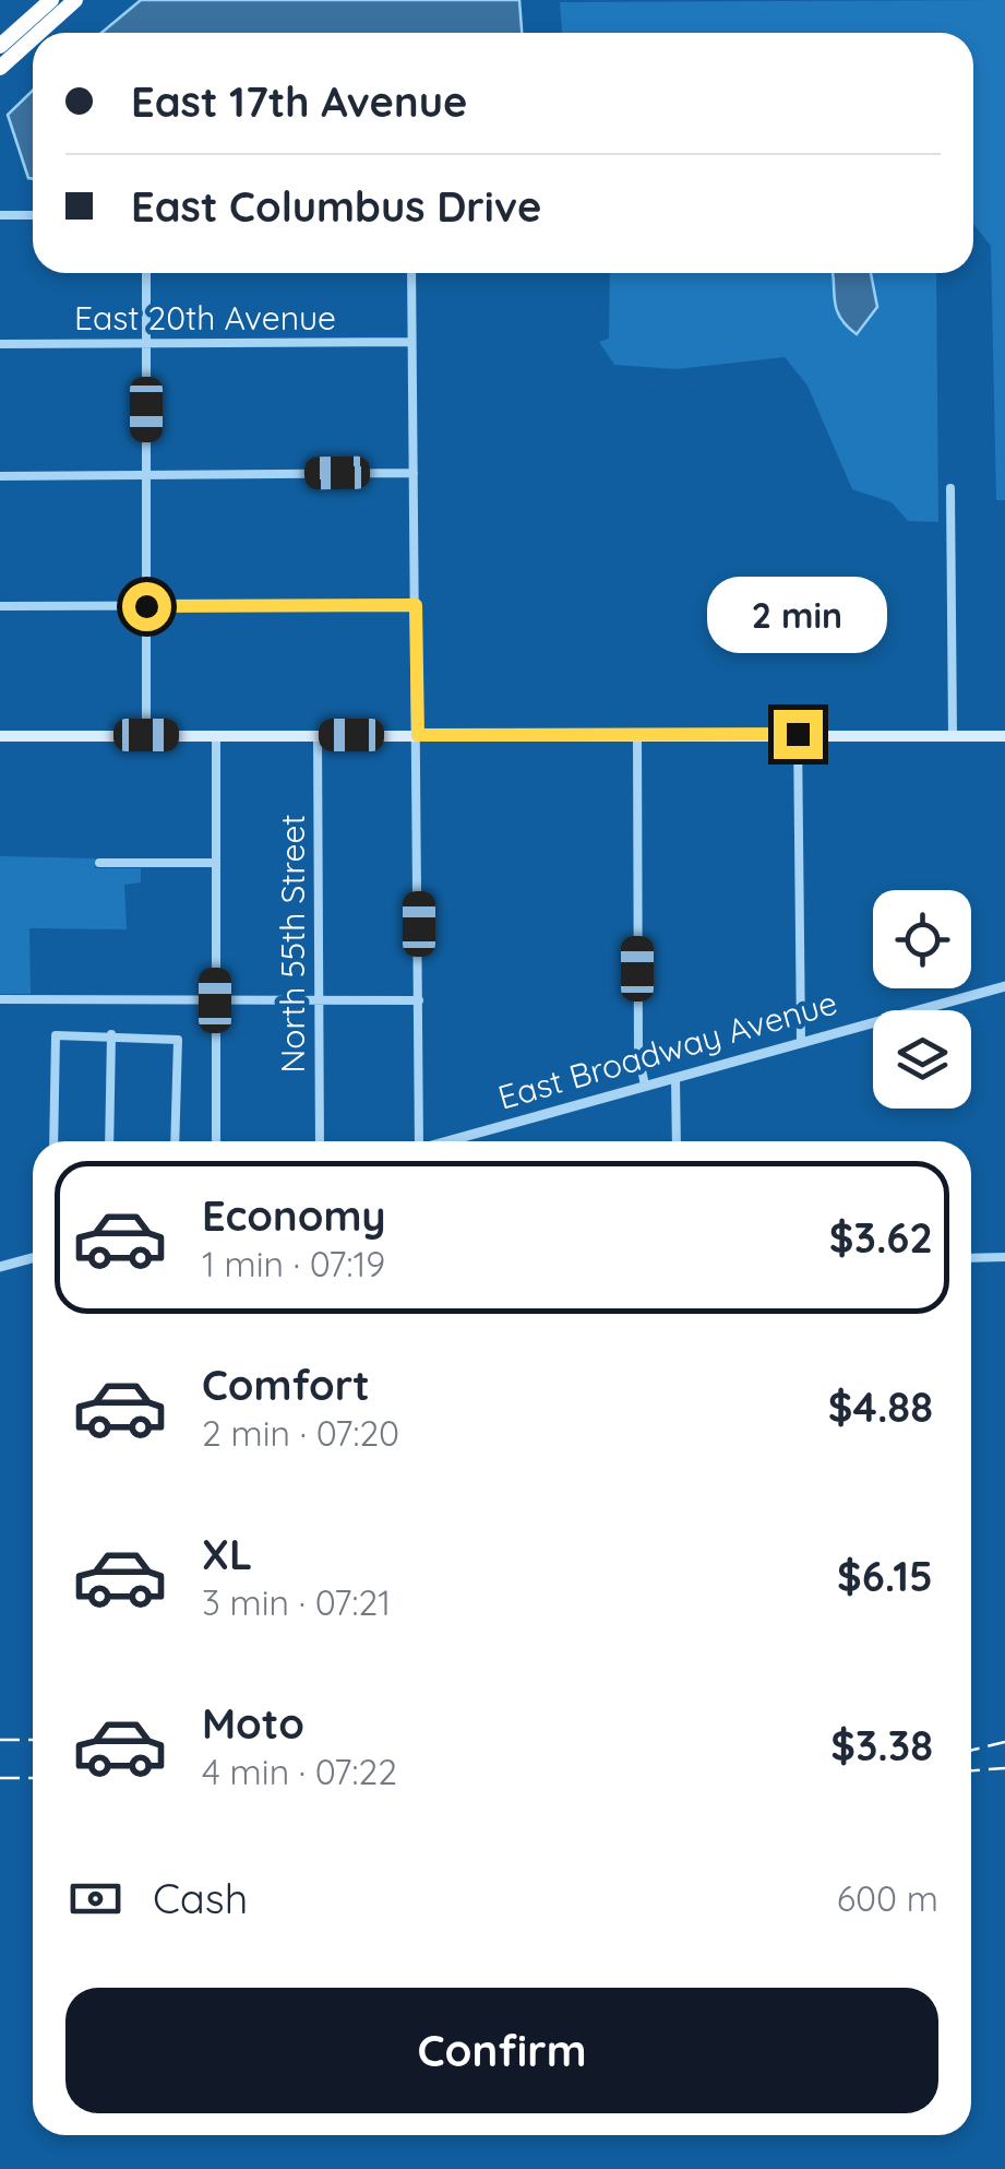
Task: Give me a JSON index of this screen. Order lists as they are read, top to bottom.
{
  "streets": {
    "street": ["East 20th Avenue", "North 55th Street", "East Broadway Avenue"]
  },
  "page": {
    "banner": ["East 17th Avenue", "East Columbus Drive"],
    "bubble": "2 min",
    "list": [
      {
        "name": "Economy",
        "note": "1 min · 07:19",
        "value": "$3.62"
      },
      {
        "name": "Comfort",
        "note": "2 min · 07:20",
        "value": "$4.88"
      },
      {
        "name": "XL",
        "note": "3 min · 07:21",
        "value": "$6.15"
      },
      {
        "name": "Moto",
        "note": "4 min · 07:22",
        "value": "$3.38"
      }
    ],
    "pay": ["Cash", "600 m"],
    "buttons": "Confirm"
  }
}
